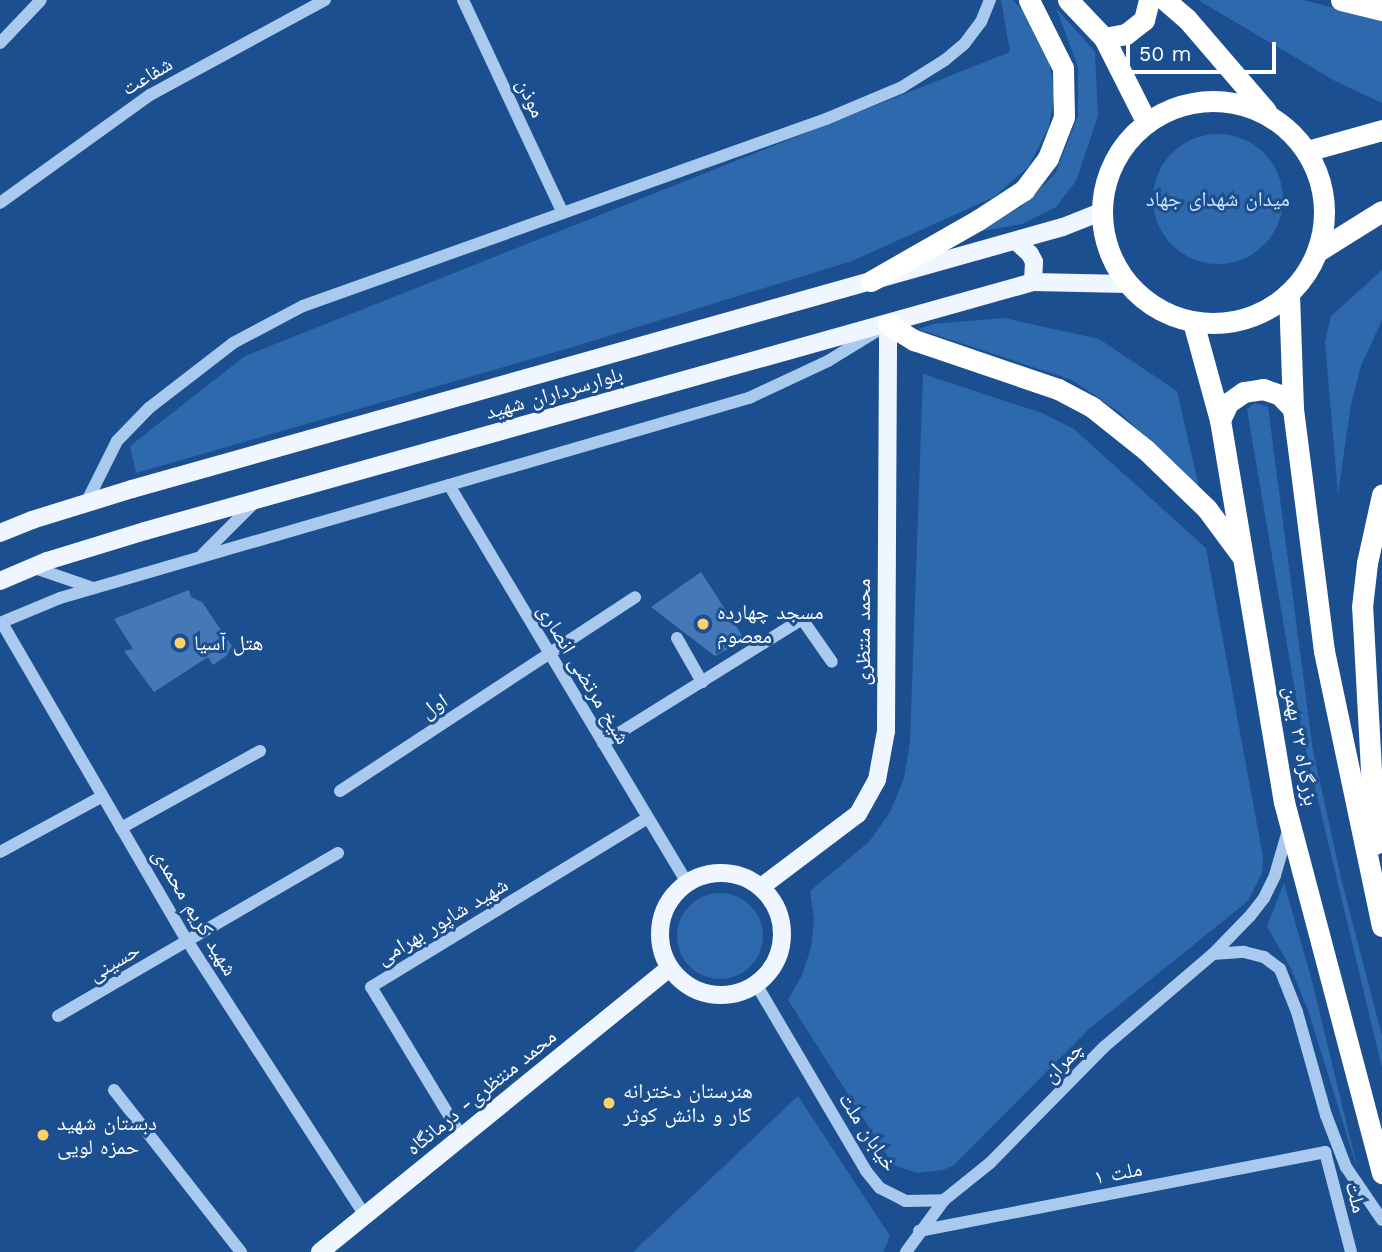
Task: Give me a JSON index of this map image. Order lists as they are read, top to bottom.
{
  "streets": {
    "highway": ["بزرگراه ۲۲ بهمن"],
    "main road": ["بلوارسرداران شهید", "محمد منتظری", "محمد منتظری- درمانگاه"],
    "street": [
      "شفاعت",
      "موذن",
      "شیخ مرتضی انصاری",
      "اول",
      "شهید کریم محمدی",
      "شهید شاپور بهرامی",
      "حسینی",
      "چمران",
      "خیابان ملت",
      "ملت ۱",
      "ملت"
    ]
  },
  "crossings": [
    ["بلوارسرداران شهید", "محمد منتظری"],
    ["بلوارسرداران شهید", "بزرگراه ۲۲ بهمن"],
    ["محمد منتظری", "شیخ مرتضی انصاری"],
    ["محمد منتظری", "محمد منتظری- درمانگاه"],
    ["محمد منتظری", "خیابان ملت"],
    ["شیخ مرتضی انصاری", "اول"],
    ["شیخ مرتضی انصاری", "شهید شاپور بهرامی"],
    ["شیخ مرتضی انصاری", "محمد منتظری- درمانگاه"],
    ["شیخ مرتضی انصاری", "خیابان ملت"],
    ["بزرگراه ۲۲ بهمن", "چمران"],
    ["شهید کریم محمدی", "حسینی"],
    ["شهید کریم محمدی", "محمد منتظری- درمانگاه"],
    ["شهید شاپور بهرامی", "محمد منتظری- درمانگاه"],
    ["چمران", "خیابان ملت"],
    ["محمد منتظری- درمانگاه", "خیابان ملت"],
    ["ملت ۱", "ملت"]
  ],
  "parks": ["میدان شهدای جهاد"],
  "places": [
    "مسجد چهارده معصوم",
    "هتل آسیا",
    "هنرستان دخترانه کار و دانش کوثر",
    "دبستان شهید حمزه لویی"
  ],
  "scale_bar": "50 m"
}
